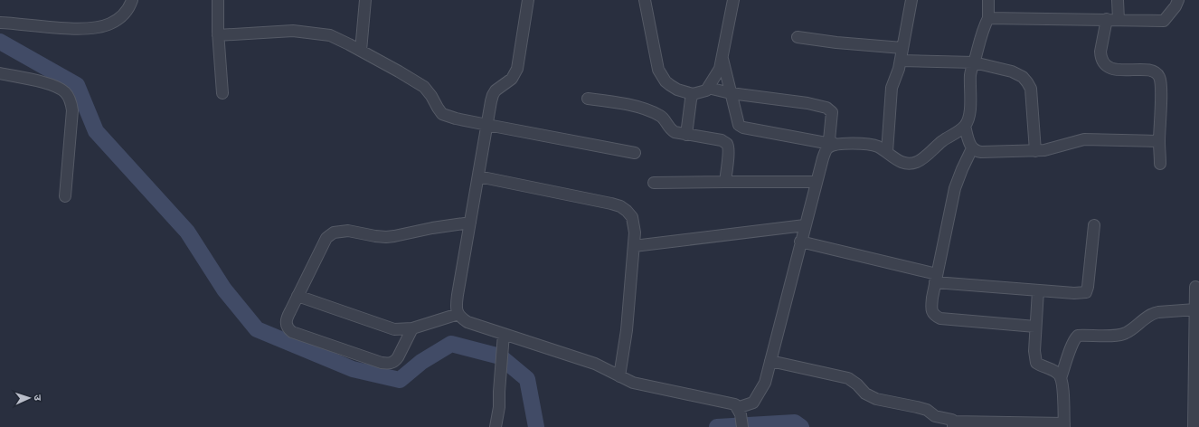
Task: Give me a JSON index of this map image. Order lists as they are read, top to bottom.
{
  "north": "right"
}
